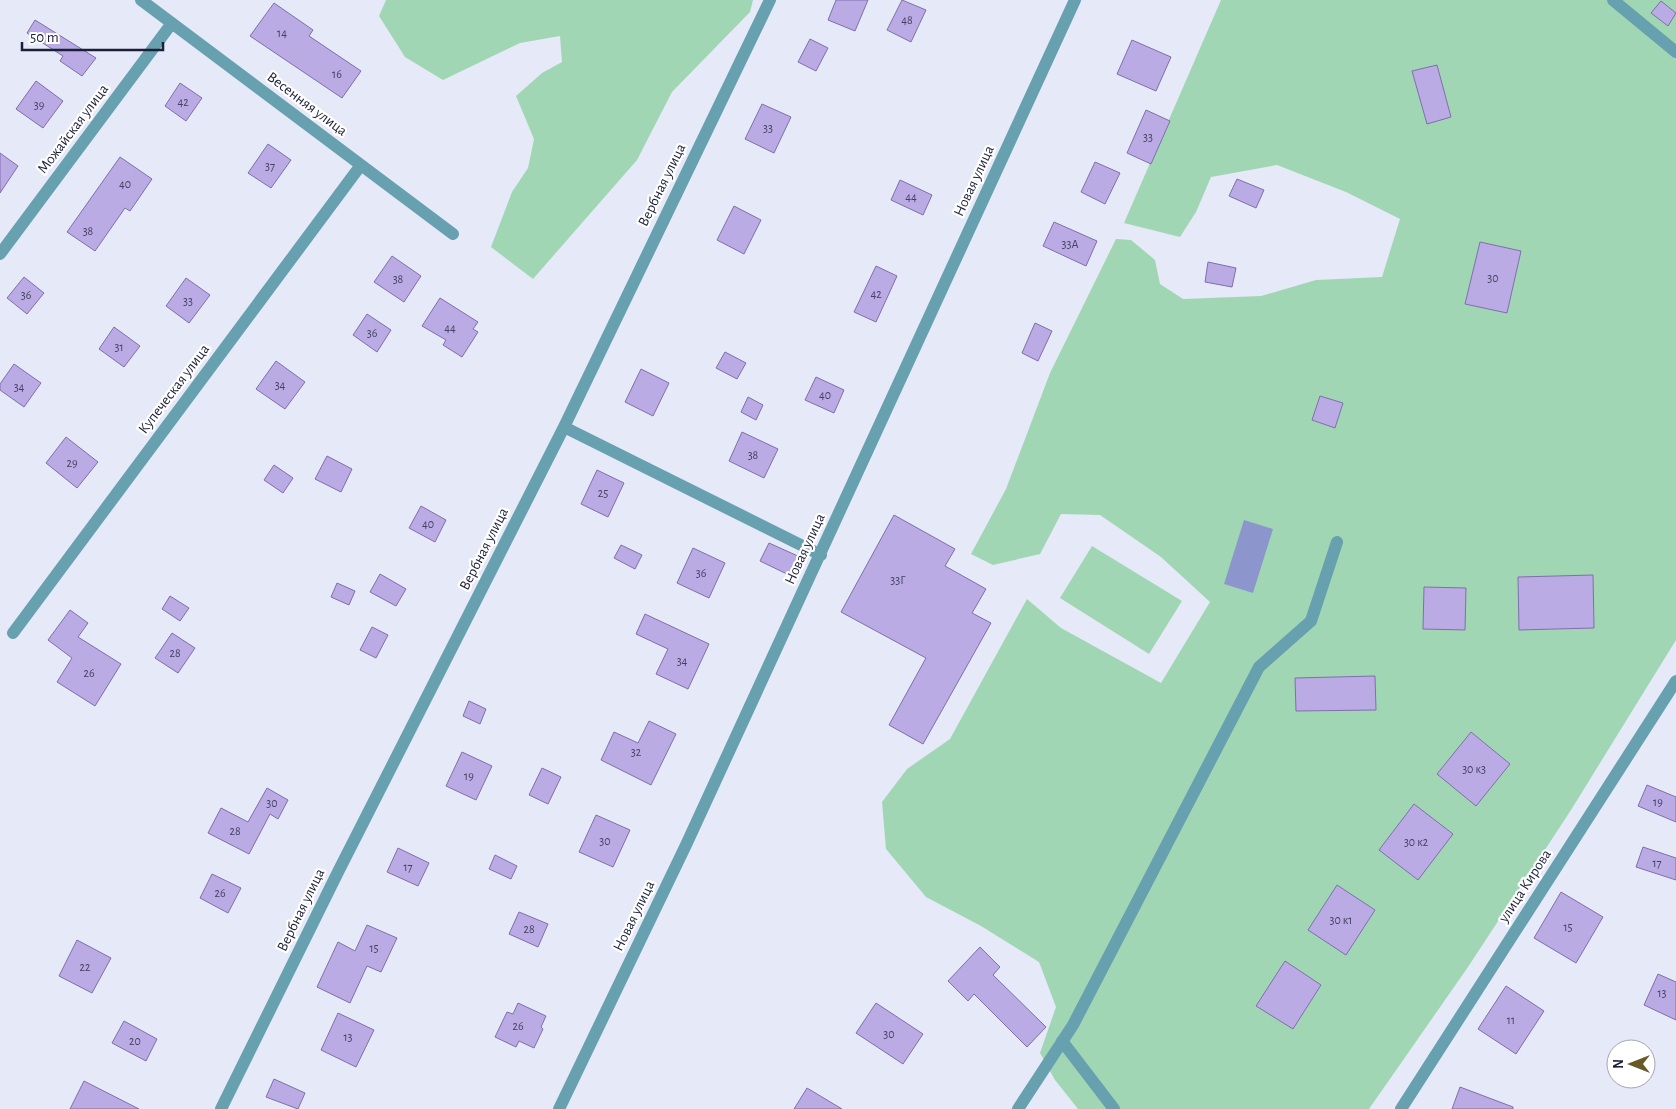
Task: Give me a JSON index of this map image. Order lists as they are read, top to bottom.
{
  "streets": {
    "street": [
      "Весенняя улица",
      "Можайская улица",
      "Новая улица",
      "Вербная улица",
      "Купеческая улица",
      "улица Кирова"
    ]
  },
  "crossings": [
    ["Весенняя улица", "Можайская улица"],
    ["Весенняя улица", "Купеческая улица"]
  ],
  "house_numbers": [
    "48",
    "14",
    "16",
    "42",
    "39",
    "33",
    "33",
    "37",
    "40",
    "44",
    "38",
    "33А",
    "30",
    "38",
    "42",
    "36",
    "33",
    "44",
    "36",
    "31",
    "34",
    "34",
    "40",
    "38",
    "29",
    "25",
    "40",
    "36",
    "33Г",
    "28",
    "34",
    "26",
    "32",
    "30 к3",
    "19",
    "19",
    "30",
    "28",
    "30",
    "30 к2",
    "17",
    "17",
    "26",
    "30 к1",
    "15",
    "28",
    "15",
    "22",
    "13",
    "11",
    "26",
    "30",
    "13",
    "20"
  ],
  "scale_bar": "50 m",
  "north": "left"
}
